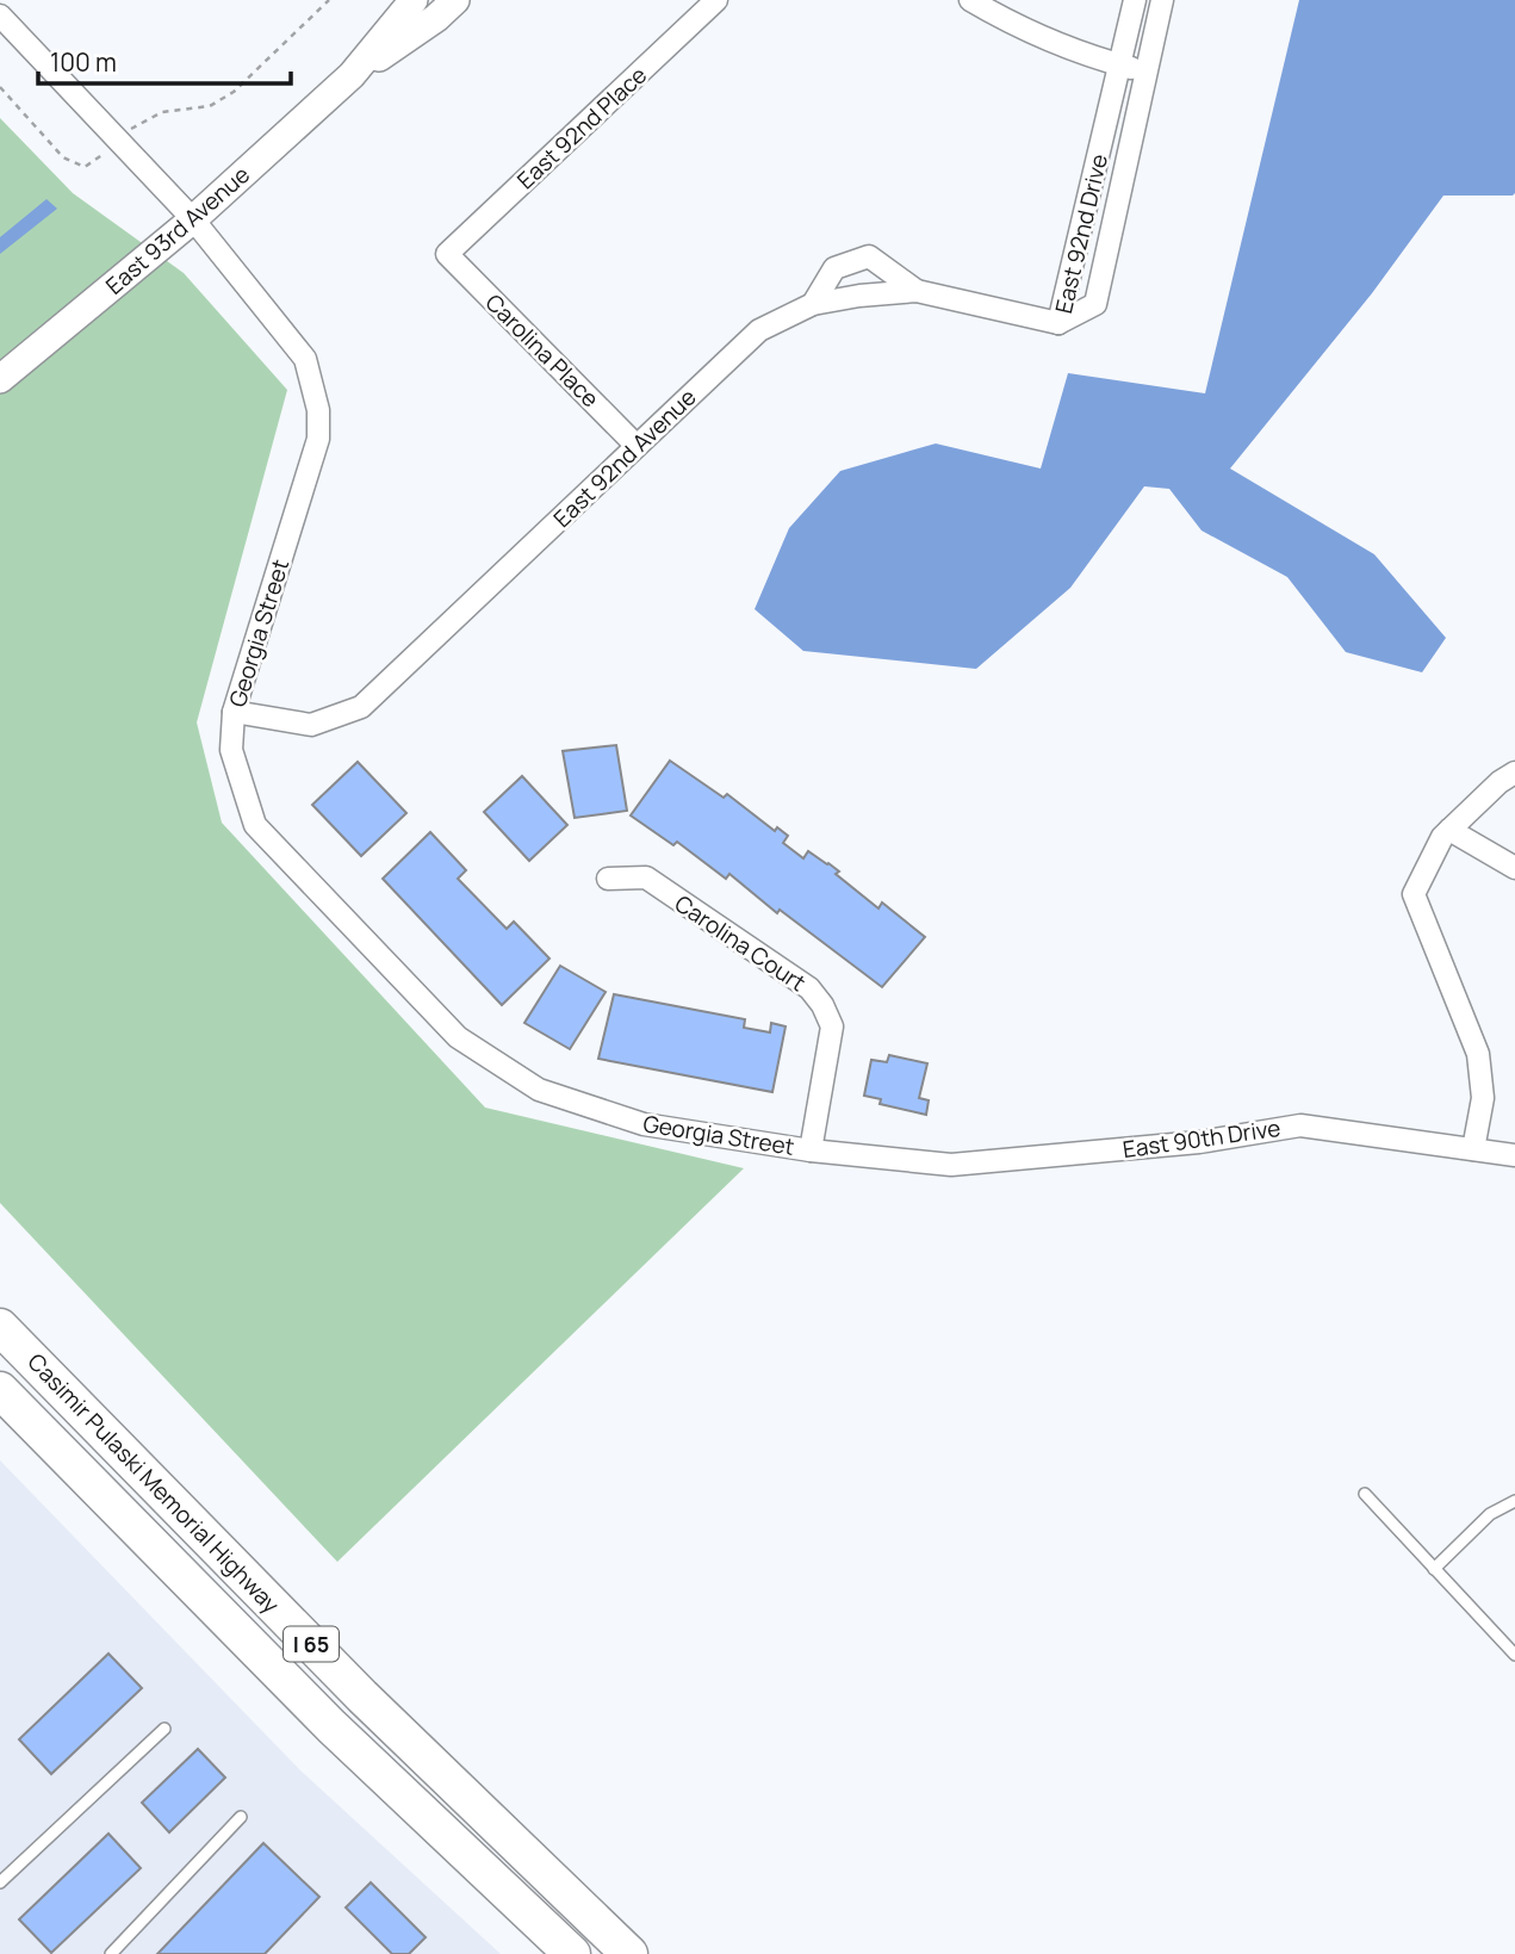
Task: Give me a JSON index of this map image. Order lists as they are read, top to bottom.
{
  "streets": {
    "highway": ["Casimir Pulaski Memorial Highway", "I 65"],
    "street": [
      "East 92nd Place",
      "East 93rd Avenue",
      "East 92nd Drive",
      "Carolina Place",
      "East 92nd Avenue",
      "Georgia Street",
      "Carolina Court",
      "East 90th Drive"
    ]
  },
  "crossings": [
    ["East 92nd Place", "Carolina Place"],
    ["East 93rd Avenue", "Georgia Street"],
    ["East 92nd Drive", "East 92nd Avenue"],
    ["Carolina Place", "East 92nd Avenue"],
    ["East 92nd Avenue", "Georgia Street"],
    ["Georgia Street", "Carolina Court"],
    ["Georgia Street", "East 90th Drive"]
  ],
  "scale_bar": "100 m"
}
